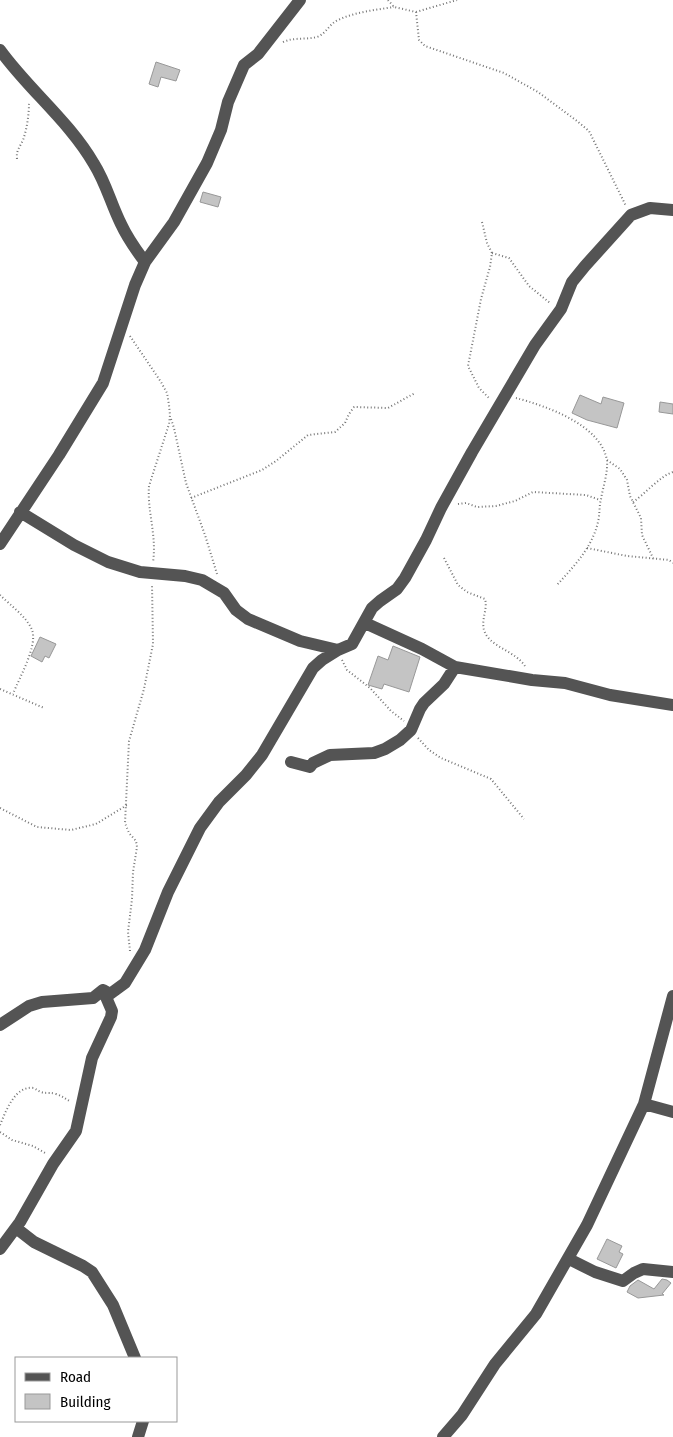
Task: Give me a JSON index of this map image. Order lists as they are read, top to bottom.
{
  "legend": ["Road", "Building"]
}
